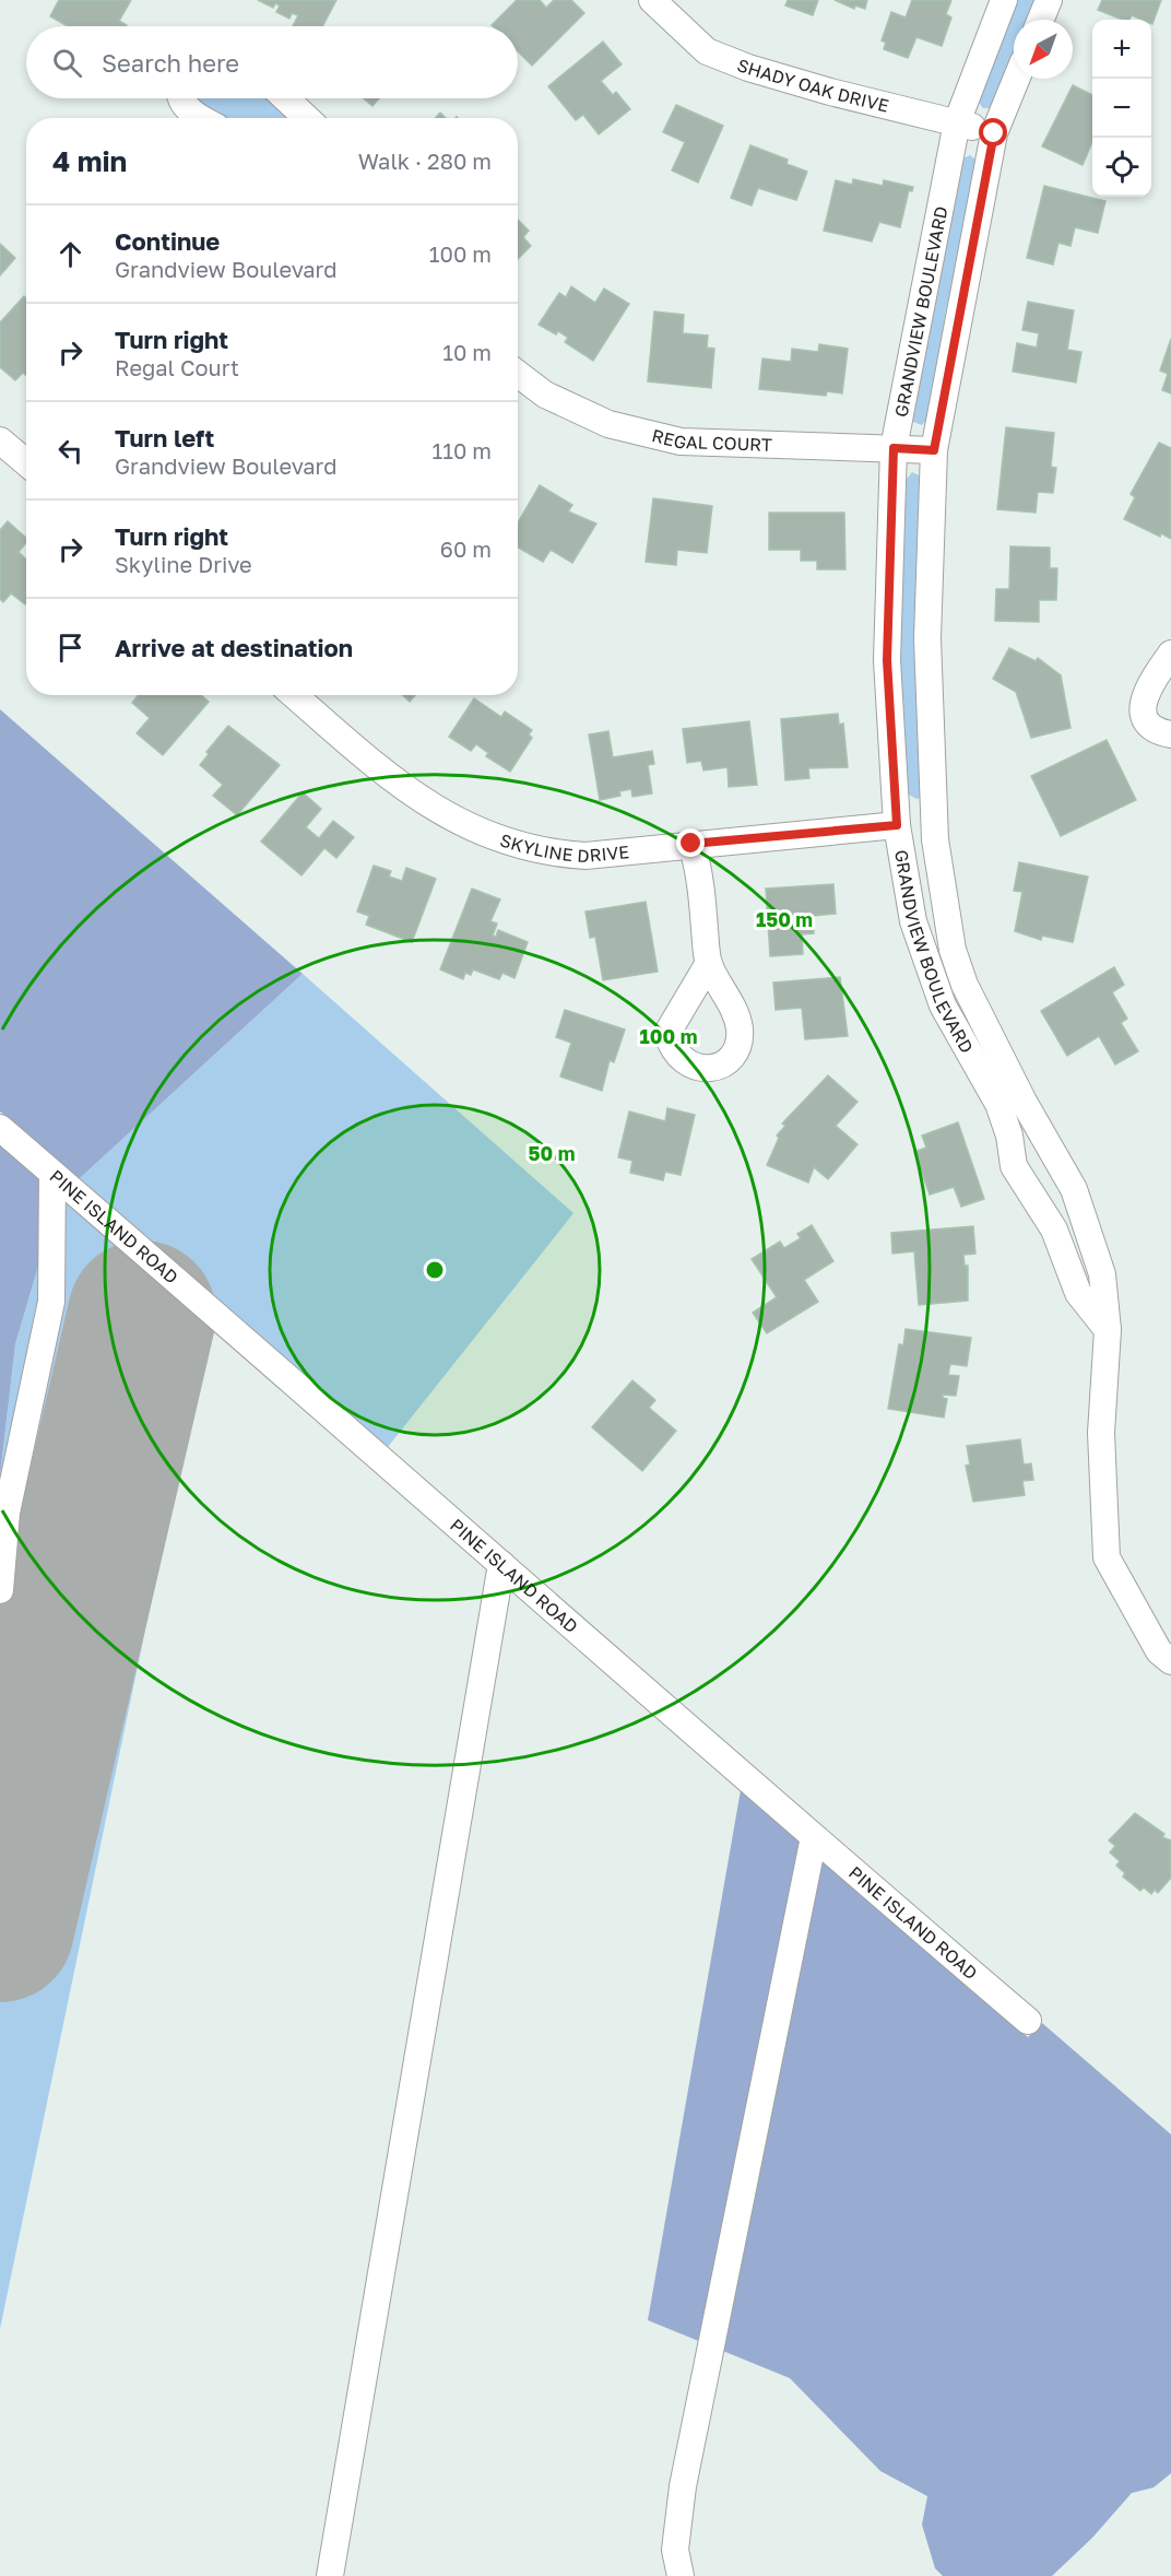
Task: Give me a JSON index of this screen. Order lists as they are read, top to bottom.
{
  "streets": {
    "street": [
      "SHADY OAK DRIVE",
      "GRANDVIEW BOULEVARD",
      "REGAL COURT",
      "SKYLINE DRIVE",
      "PINE ISLAND ROAD"
    ]
  },
  "crossings": [
    ["SHADY OAK DRIVE", "GRANDVIEW BOULEVARD"],
    ["GRANDVIEW BOULEVARD", "REGAL COURT"],
    ["GRANDVIEW BOULEVARD", "SKYLINE DRIVE"]
  ],
  "north": "bottom left",
  "page": {
    "map_buttons": ["+", "−"],
    "search": "Search here",
    "heading": ["4 min", "Walk · 280 m"],
    "list": [
      ["Continue", "Grandview Boulevard", "100 m"],
      ["Turn right", "Regal Court", "10 m"],
      ["Turn left", "Grandview Boulevard", "110 m"],
      ["Turn right", "Skyline Drive", "60 m"],
      "Arrive at destination"
    ]
  },
  "rings": ["150 m", "100 m", "50 m"]
}
